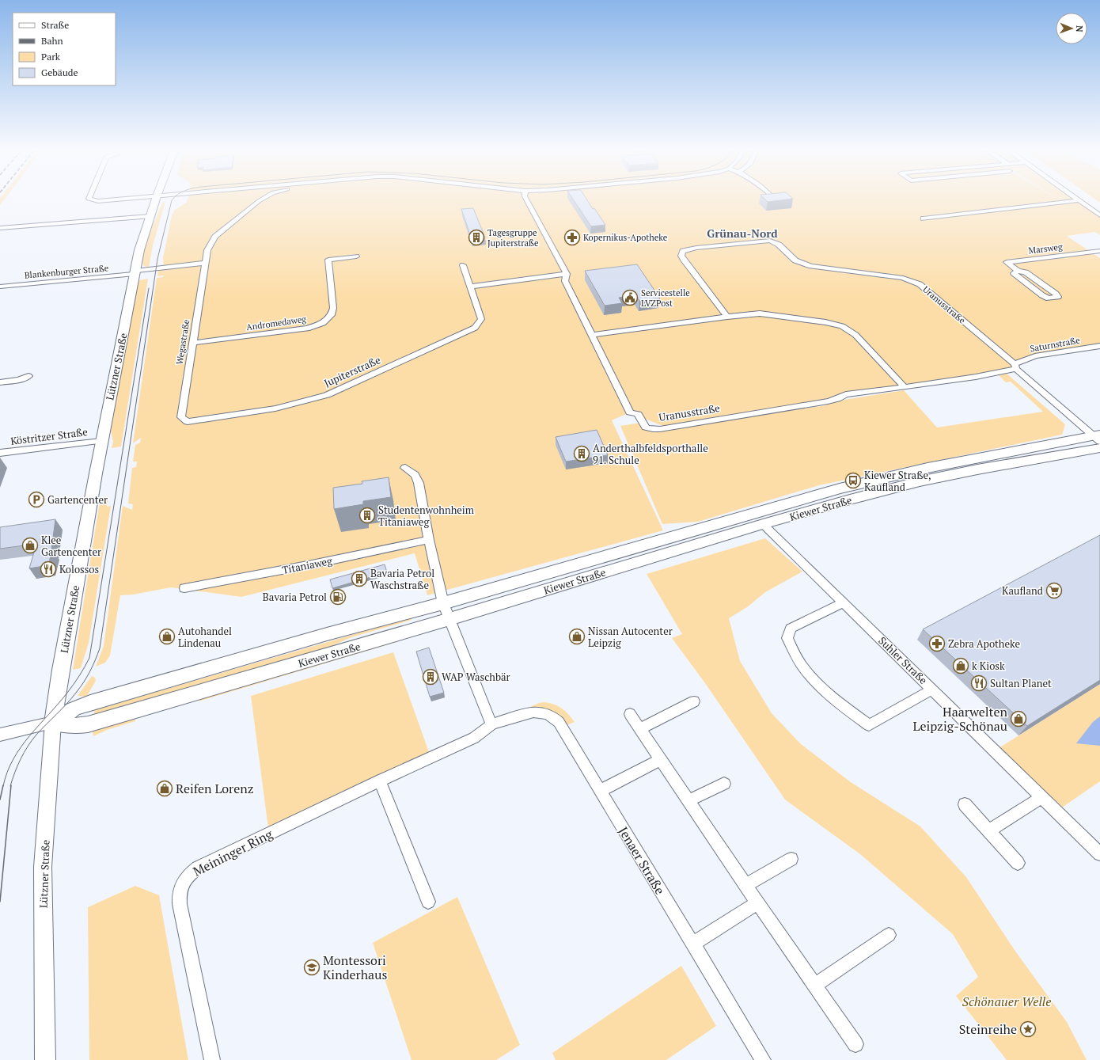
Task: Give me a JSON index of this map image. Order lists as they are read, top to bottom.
{
  "streets": {
    "main road": ["Lützner Straße", "Kiewer Straße"],
    "street": [
      "Marsweg",
      "Blankenburger Straße",
      "Uranusstraße",
      "Andromedaweg",
      "Wegastraße",
      "Saturnstraße",
      "Jupiterstraße",
      "Köstritzer Straße",
      "Titaniaweg",
      "Suhler Straße",
      "Meininger Ring",
      "Jenaer Straße"
    ]
  },
  "crossings": [
    ["Blankenburger Straße", "Lützner Straße"],
    ["Uranusstraße", "Saturnstraße"],
    ["Uranusstraße", "Kiewer Straße"],
    ["Andromedaweg", "Wegastraße"],
    ["Wegastraße", "Jupiterstraße"],
    ["Lützner Straße", "Köstritzer Straße"],
    ["Lützner Straße", "Kiewer Straße"],
    ["Kiewer Straße", "Suhler Straße"],
    ["Meininger Ring", "Jenaer Straße"]
  ],
  "districts": ["Grünau-Nord"],
  "parks": ["Schönauer Welle"],
  "places": {
    "building": [
      "Tagesgruppe Jupiterstraße",
      "Anderthalbfeldsporthalle 91. Schule",
      "Studentenwohnheim Titaniaweg",
      "Bavaria Petrol Waschstraße",
      "WAP Waschbär"
    ],
    "pharmacy": ["Kopernikus-Apotheke", "Zebra Apotheke"],
    "public building": ["Servicestelle LVZPost"],
    "bus stop": ["Kiewer Straße, Kaufland"],
    "parking": ["Gartencenter"],
    "shop": [
      "Klee Gartencenter",
      "Autohandel Lindenau",
      "Nissan Autocenter Leipzig",
      "k Kiosk",
      "Haarwelten Leipzig-Schönau",
      "Reifen Lorenz"
    ],
    "restaurant": ["Kolossos", "Sultan Planet"],
    "supermarket": ["Kaufland"],
    "fuel station": ["Bavaria Petrol"],
    "school or university": ["Montessori Kinderhaus"],
    "place": ["Steinreihe"]
  },
  "legend": [
    "Straße",
    "Bahn",
    "Park",
    "Gebäude"
  ],
  "north": "right"
}
